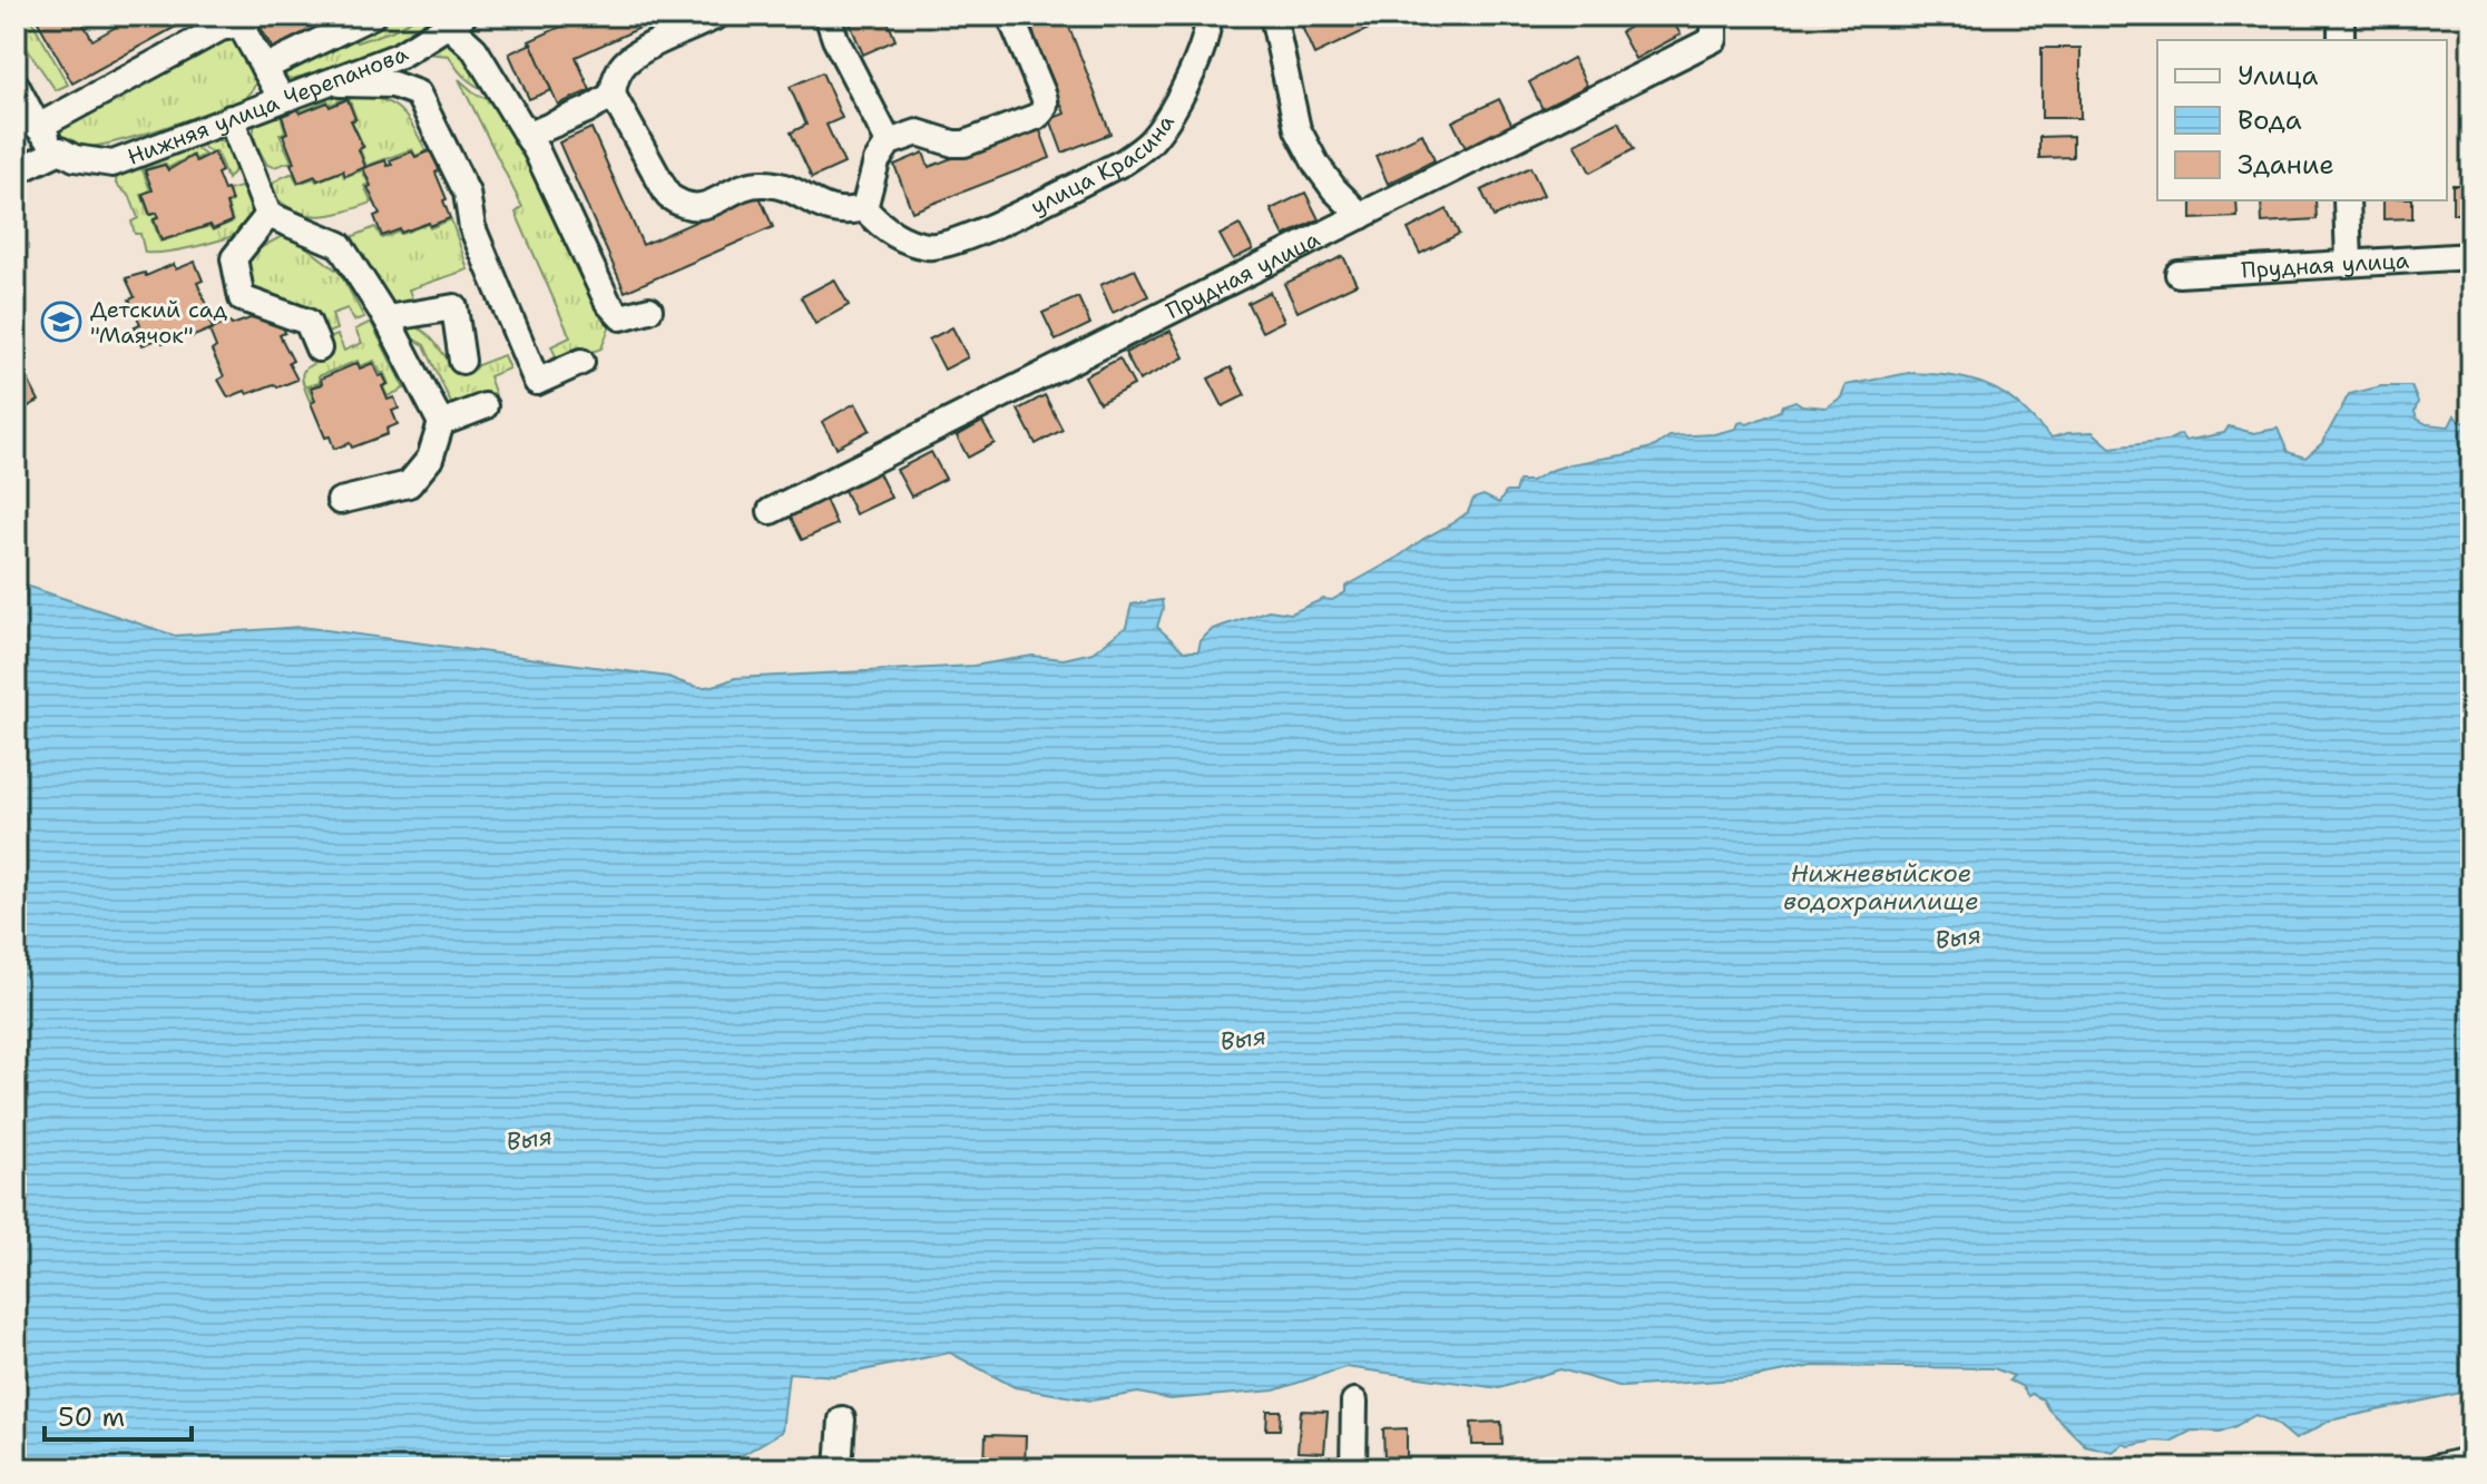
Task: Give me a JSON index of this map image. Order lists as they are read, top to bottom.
{
  "streets": {
    "street": ["Нижняя улица Черепанова", "улица Красина", "Прудная улица"]
  },
  "water": ["Нижневыйское водохранилище", "Выя"],
  "places": {
    "school or university": ["Детский сад \"Маячок\""]
  },
  "legend": ["Улица", "Вода", "Здание"],
  "scale_bar": "50 m"
}
